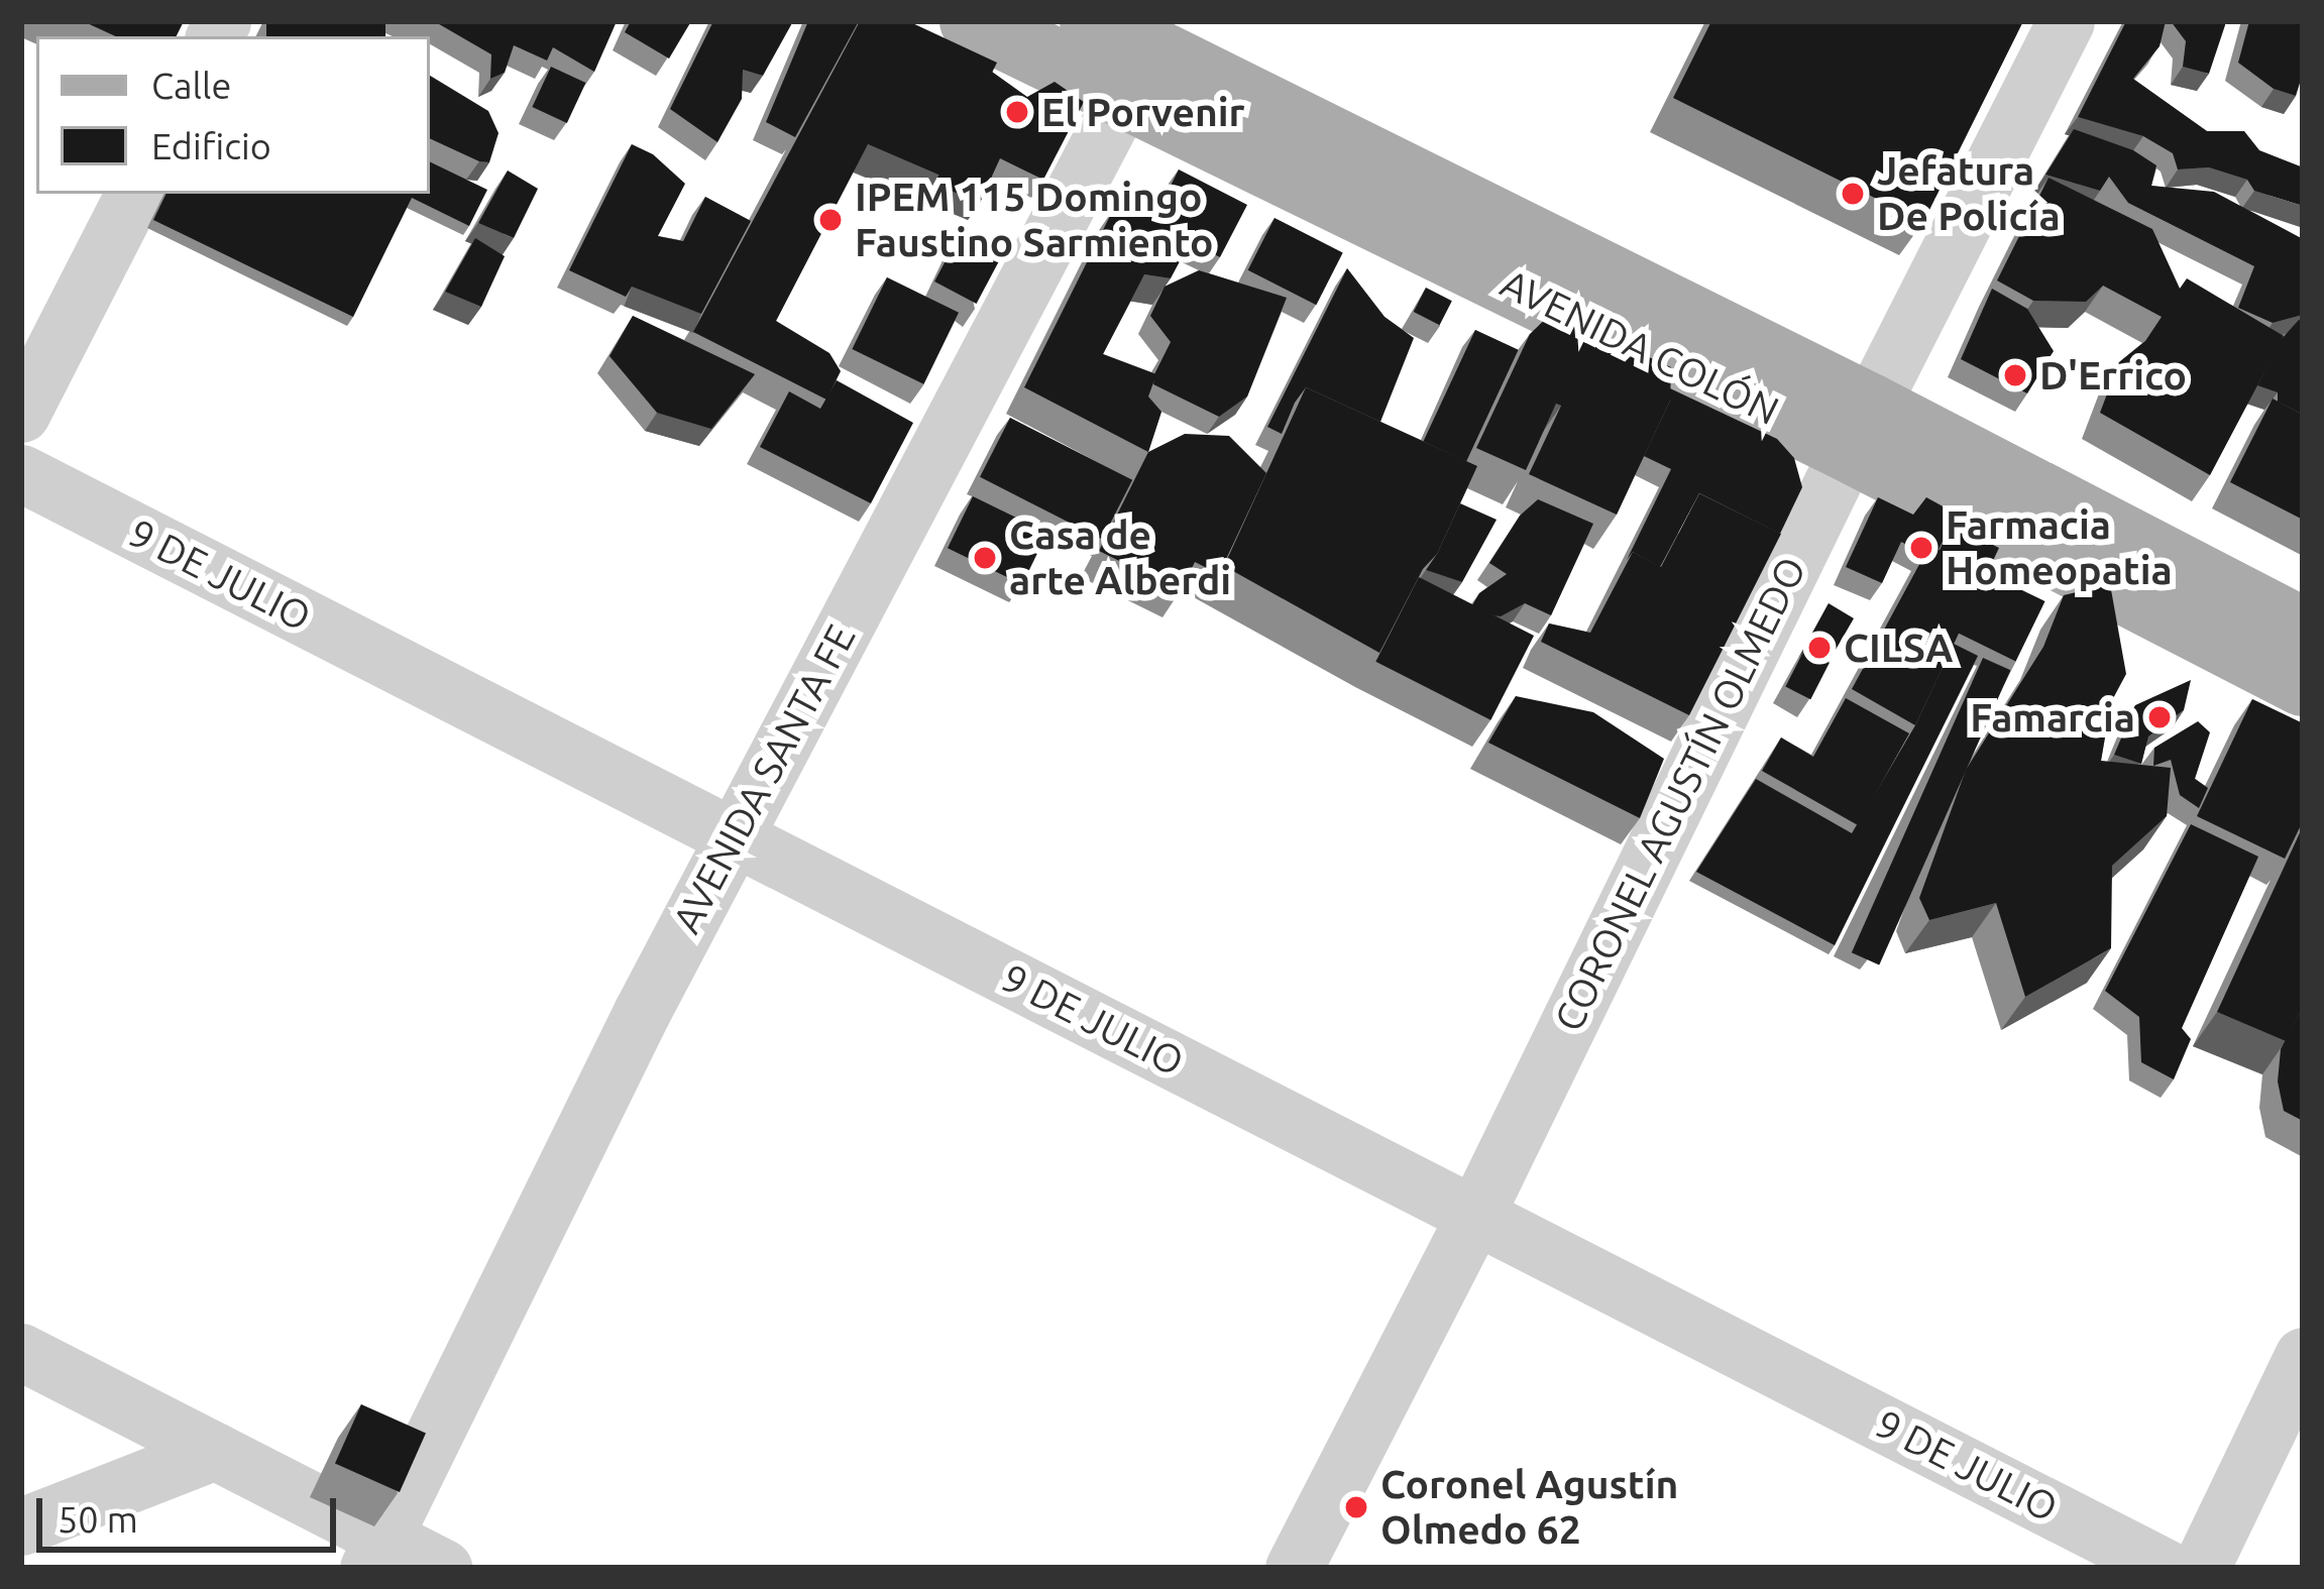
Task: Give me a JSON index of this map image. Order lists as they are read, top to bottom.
{
  "streets": {
    "main road": ["AVENIDA COLÓN"],
    "street": ["9 DE JULIO", "AVENIDA SANTA FE", "CORONEL AGUSTÍN OLMEDO"]
  },
  "crossings": [
    ["AVENIDA COLÓN", "AVENIDA SANTA FE"],
    ["AVENIDA COLÓN", "CORONEL AGUSTÍN OLMEDO"],
    ["9 DE JULIO", "AVENIDA SANTA FE"],
    ["9 DE JULIO", "CORONEL AGUSTÍN OLMEDO"]
  ],
  "places": [
    "El Porvenir",
    "Jefatura De Policía",
    "IPEM 115 Domingo Faustino Sarmiento",
    "D'Errico",
    "Farmacia Homeopatia",
    "Casa de arte Alberdi",
    "CILSA",
    "Famarcia",
    "Coronel Agustín Olmedo 62"
  ],
  "legend": ["Calle", "Edificio"],
  "scale_bar": "50 m"
}
